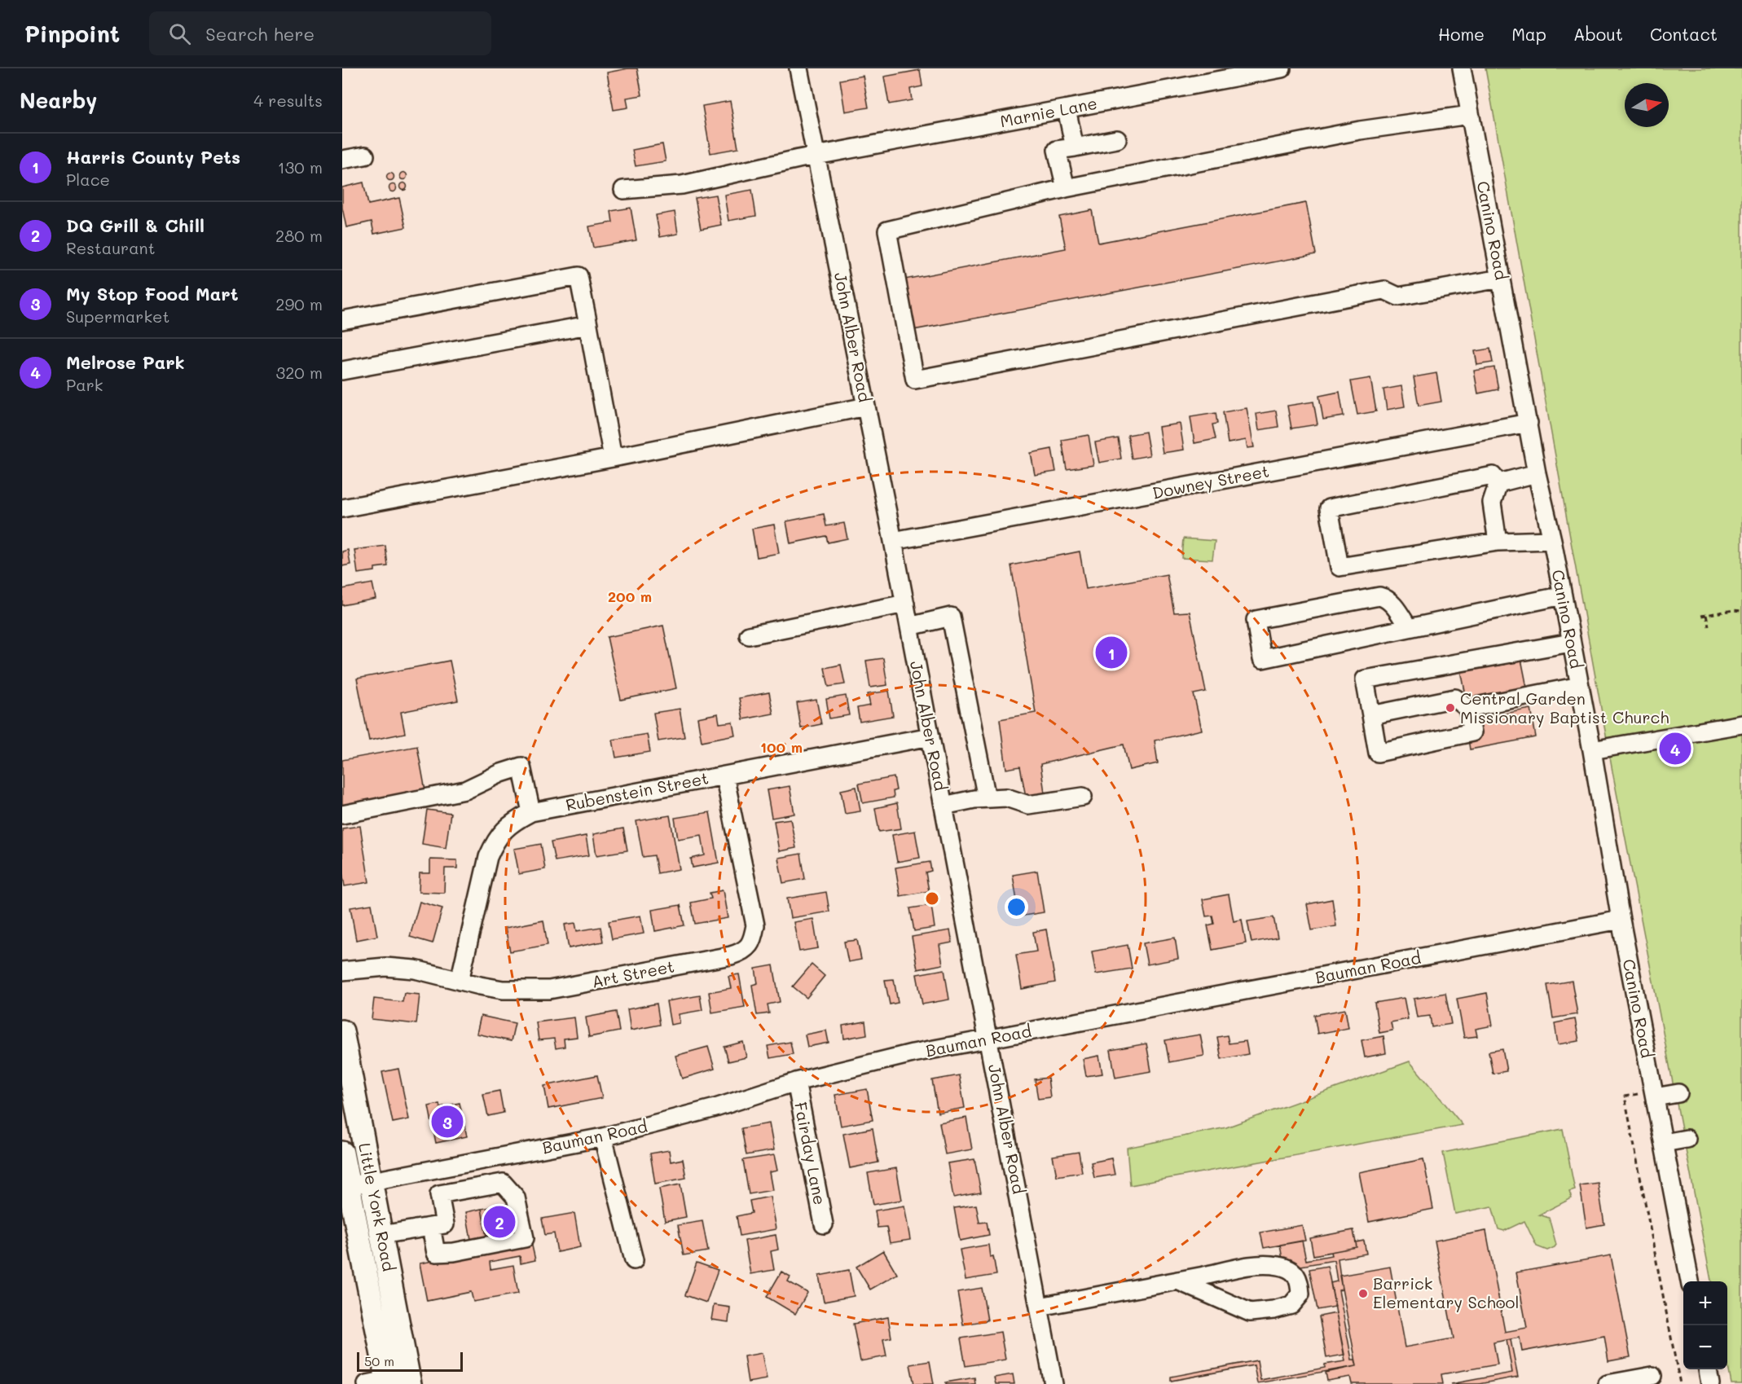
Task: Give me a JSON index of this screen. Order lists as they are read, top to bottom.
{
  "streets": {
    "main road": ["Little York Road"],
    "street": [
      "Marnie Lane",
      "Canino Road",
      "John Alber Road",
      "Downey Street",
      "Rubenstein Street",
      "Bauman Road",
      "Art Street",
      "Fairday Lane"
    ]
  },
  "crossings": [
    ["Marnie Lane", "John Alber Road"],
    ["Canino Road", "Downey Street"],
    ["Canino Road", "Bauman Road"],
    ["John Alber Road", "Downey Street"],
    ["John Alber Road", "Rubenstein Street"],
    ["John Alber Road", "Bauman Road"],
    ["Rubenstein Street", "Art Street"],
    ["Bauman Road", "Fairday Lane"],
    ["Bauman Road", "Little York Road"]
  ],
  "places": ["Central Garden Missionary Baptist Church", "Barrick Elementary School"],
  "scale_bar": "50 m",
  "north": "right",
  "page": {
    "header": "Pinpoint",
    "search": "Search here",
    "nav": [
      "Home",
      "Map",
      "About",
      "Contact"
    ],
    "heading": ["Nearby", "4 results"],
    "list": [
      {
        "mark": "1",
        "name": "Harris County Pets",
        "note": "Place",
        "value": "130 m"
      },
      {
        "mark": "2",
        "name": "DQ Grill & Chill",
        "note": "Restaurant",
        "value": "280 m"
      },
      {
        "mark": "3",
        "name": "My Stop Food Mart",
        "note": "Supermarket",
        "value": "290 m"
      },
      {
        "mark": "4",
        "name": "Melrose Park",
        "note": "Park",
        "value": "320 m"
      }
    ],
    "pins": [
      "1",
      "4",
      "3",
      "2"
    ],
    "map_buttons": ["+", "−"],
    "scale": "50 m"
  },
  "rings": ["200 m", "100 m"]
}
